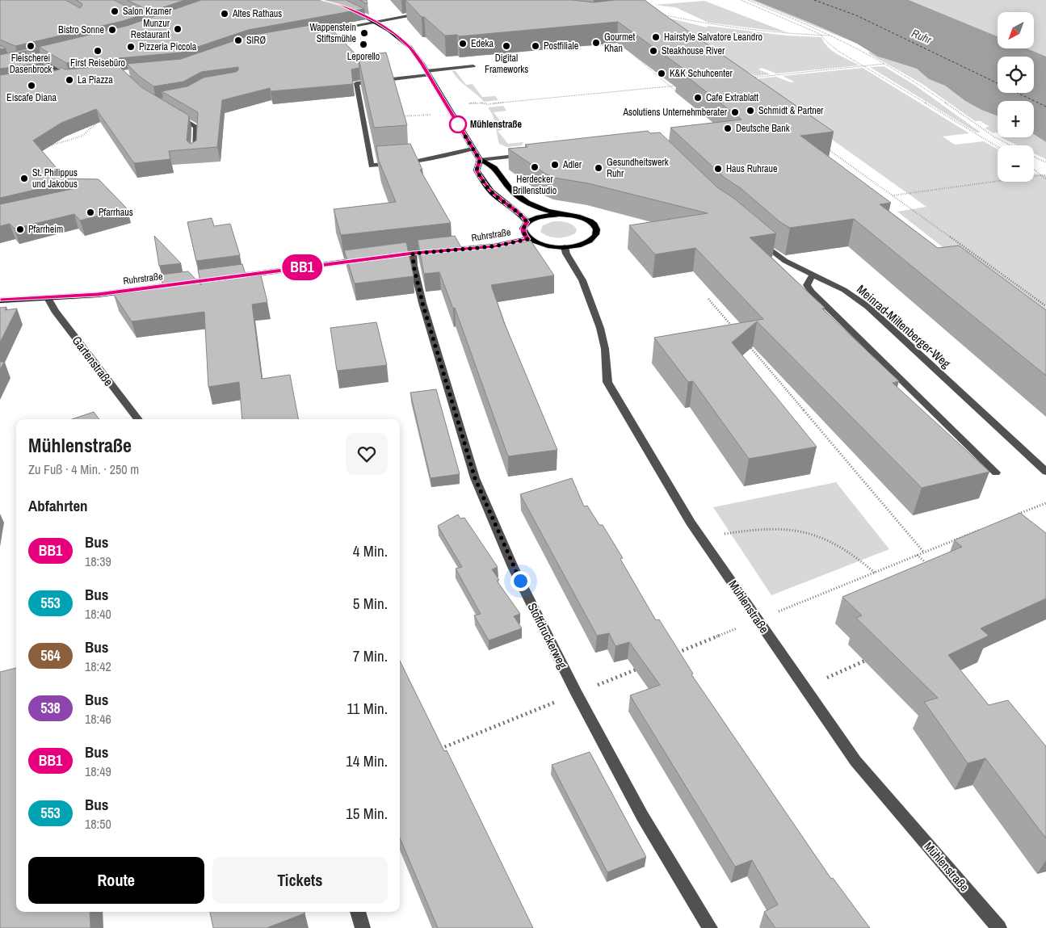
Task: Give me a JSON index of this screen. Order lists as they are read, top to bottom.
{
  "streets": {
    "main road": ["Ruhrstraße"],
    "street": [
      "Meinrad-Miltenberger-Weg",
      "Gartenstraße",
      "Mühlenstraße",
      "Stoffdruckerweg"
    ]
  },
  "crossings": [
    ["Ruhrstraße", "Gartenstraße"],
    ["Ruhrstraße", "Stoffdruckerweg"]
  ],
  "water": ["Ruhr"],
  "places": [
    "Salon Kramer",
    "Altes Rathaus",
    "Munzur Restaurant",
    "Bistro Sonne",
    "Wappenstein Stiftsmühle",
    "Hairstyle Salvatore Leandro",
    "SIRØ",
    "Gourmet Khan",
    "Edeka",
    "Leporello",
    "Fleischerei Dasenbrock",
    "Digital Frameworks",
    "Postfiliale",
    "Pizzeria Piccola",
    "First Reisebüro",
    "Steakhouse River",
    "K&K Schuhcenter",
    "La Piazza",
    "Eiscafe Diana",
    "Cafe Extrablatt",
    "Schmidt & Partner",
    "Asolutiens Unternehmberater",
    "Mühlenstraße",
    "Deutsche Bank",
    "Adler",
    "Herdecker Brillenstudio",
    "Gesundheitswerk Ruhr",
    "Haus Ruhraue",
    "St. Philippus und Jakobus",
    "Pfarrhaus",
    "Pfarrheim"
  ],
  "lines": ["bus line BB1"],
  "north": "bottom left",
  "page": {
    "on_map": "BB1",
    "map_buttons": ["+", "−"],
    "heading": [
      ["Mühlenstraße", "Zu Fuß · 4 Min. · 250 m"],
      "Abfahrten"
    ],
    "list": [
      {
        "mark": "BB1",
        "name": "Bus",
        "note": "18:39",
        "value": "4 Min."
      },
      {
        "mark": "553",
        "name": "Bus",
        "note": "18:40",
        "value": "5 Min."
      },
      {
        "mark": "564",
        "name": "Bus",
        "note": "18:42",
        "value": "7 Min."
      },
      {
        "mark": "538",
        "name": "Bus",
        "note": "18:46",
        "value": "11 Min."
      },
      {
        "mark": "BB1",
        "name": "Bus",
        "note": "18:49",
        "value": "14 Min."
      },
      {
        "mark": "553",
        "name": "Bus",
        "note": "18:50",
        "value": "15 Min."
      }
    ],
    "buttons": ["Route", "Tickets"]
  }
}
